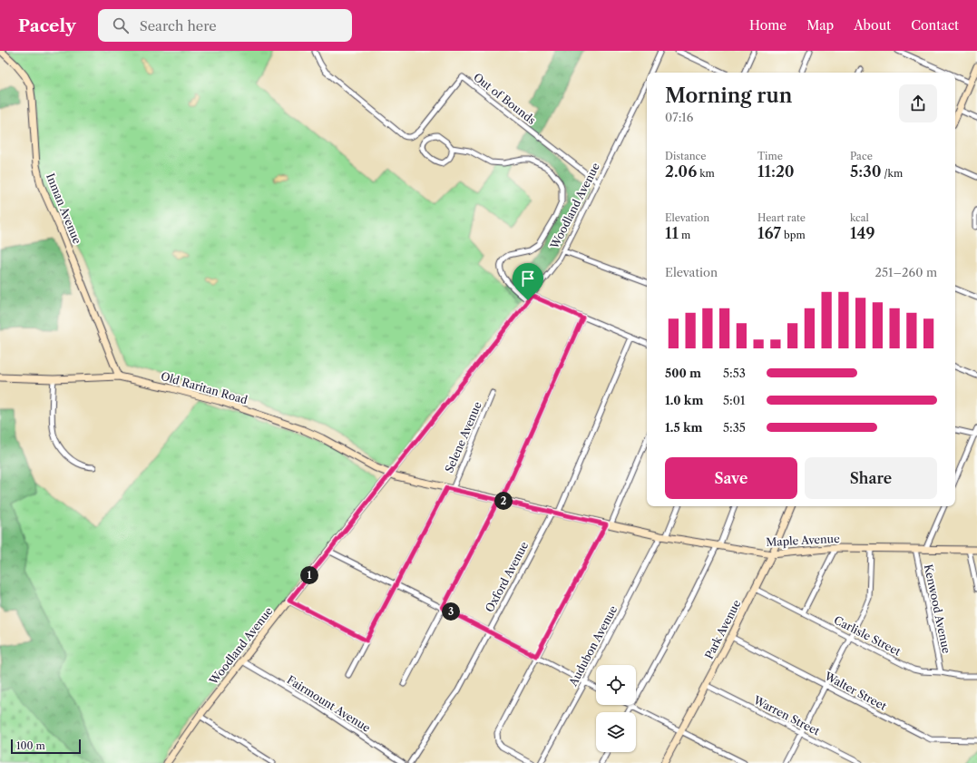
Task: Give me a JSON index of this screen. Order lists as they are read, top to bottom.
{
  "streets": {
    "main road": [
      "Woodland Avenue",
      "Inman Avenue",
      "Old Raritan Road",
      "Maple Avenue",
      "Park Avenue"
    ],
    "street": [
      "Out of Bounds",
      "Selene Avenue",
      "Oxford Avenue",
      "Kenwood Avenue",
      "Carlisle Street",
      "Audubon Avenue",
      "Walter Street",
      "Fairmount Avenue",
      "Warren Street"
    ]
  },
  "crossings": [
    ["Out of Bounds", "Woodland Avenue"],
    ["Woodland Avenue", "Old Raritan Road"],
    ["Woodland Avenue", "Fairmount Avenue"],
    ["Inman Avenue", "Old Raritan Road"],
    ["Old Raritan Road", "Selene Avenue"],
    ["Old Raritan Road", "Maple Avenue"],
    ["Maple Avenue", "Oxford Avenue"],
    ["Maple Avenue", "Kenwood Avenue"],
    ["Maple Avenue", "Park Avenue"],
    ["Maple Avenue", "Audubon Avenue"],
    ["Kenwood Avenue", "Carlisle Street"],
    ["Park Avenue", "Carlisle Street"],
    ["Park Avenue", "Walter Street"],
    ["Park Avenue", "Warren Street"]
  ],
  "scale_bar": "100 m",
  "page": {
    "header": "Pacely",
    "search": "Search here",
    "nav": [
      "Home",
      "Map",
      "About",
      "Contact"
    ],
    "heading": ["Morning run", "07:16"],
    "stats": [
      ["Distance", "2.06 km"],
      ["Time", "11:20"],
      ["Pace", "5:30 /km"],
      ["Elevation", "11 m"],
      ["Heart rate", "167 bpm"],
      ["kcal", "149"]
    ],
    "chart": ["Elevation", "251–260 m"],
    "list": [
      {
        "name": "500 m",
        "note": "5:53"
      },
      {
        "name": "1.0 km",
        "note": "5:01"
      },
      {
        "name": "1.5 km",
        "note": "5:35"
      }
    ],
    "buttons": ["Save", "Share"],
    "pins": ["2", "1", "3"],
    "scale": "100 m"
  }
}
